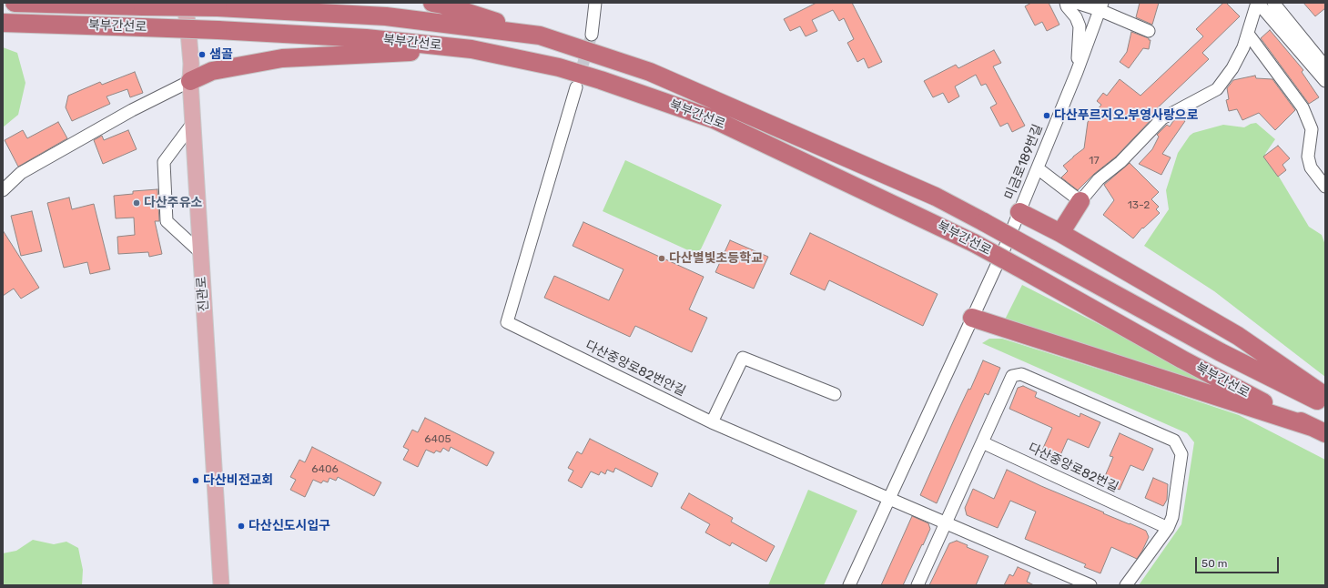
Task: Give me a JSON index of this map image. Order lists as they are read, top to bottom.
{
  "streets": {
    "highway": ["북부간선로"],
    "main road": ["진관로"],
    "street": ["미금로189번길", "다산중앙로82번안길", "다산중앙로82번길"]
  },
  "crossings": [
    ["미금로189번길", "다산중앙로82번안길"]
  ],
  "places": [
    "샘골",
    "다산푸르지오.부영사랑으로",
    "다산주유소",
    "다산별빛초등학교",
    "다산비전교회",
    "다산신도시입구"
  ],
  "house_numbers": [
    "17",
    "13-2",
    "6405",
    "6406"
  ],
  "scale_bar": "50 m"
}
